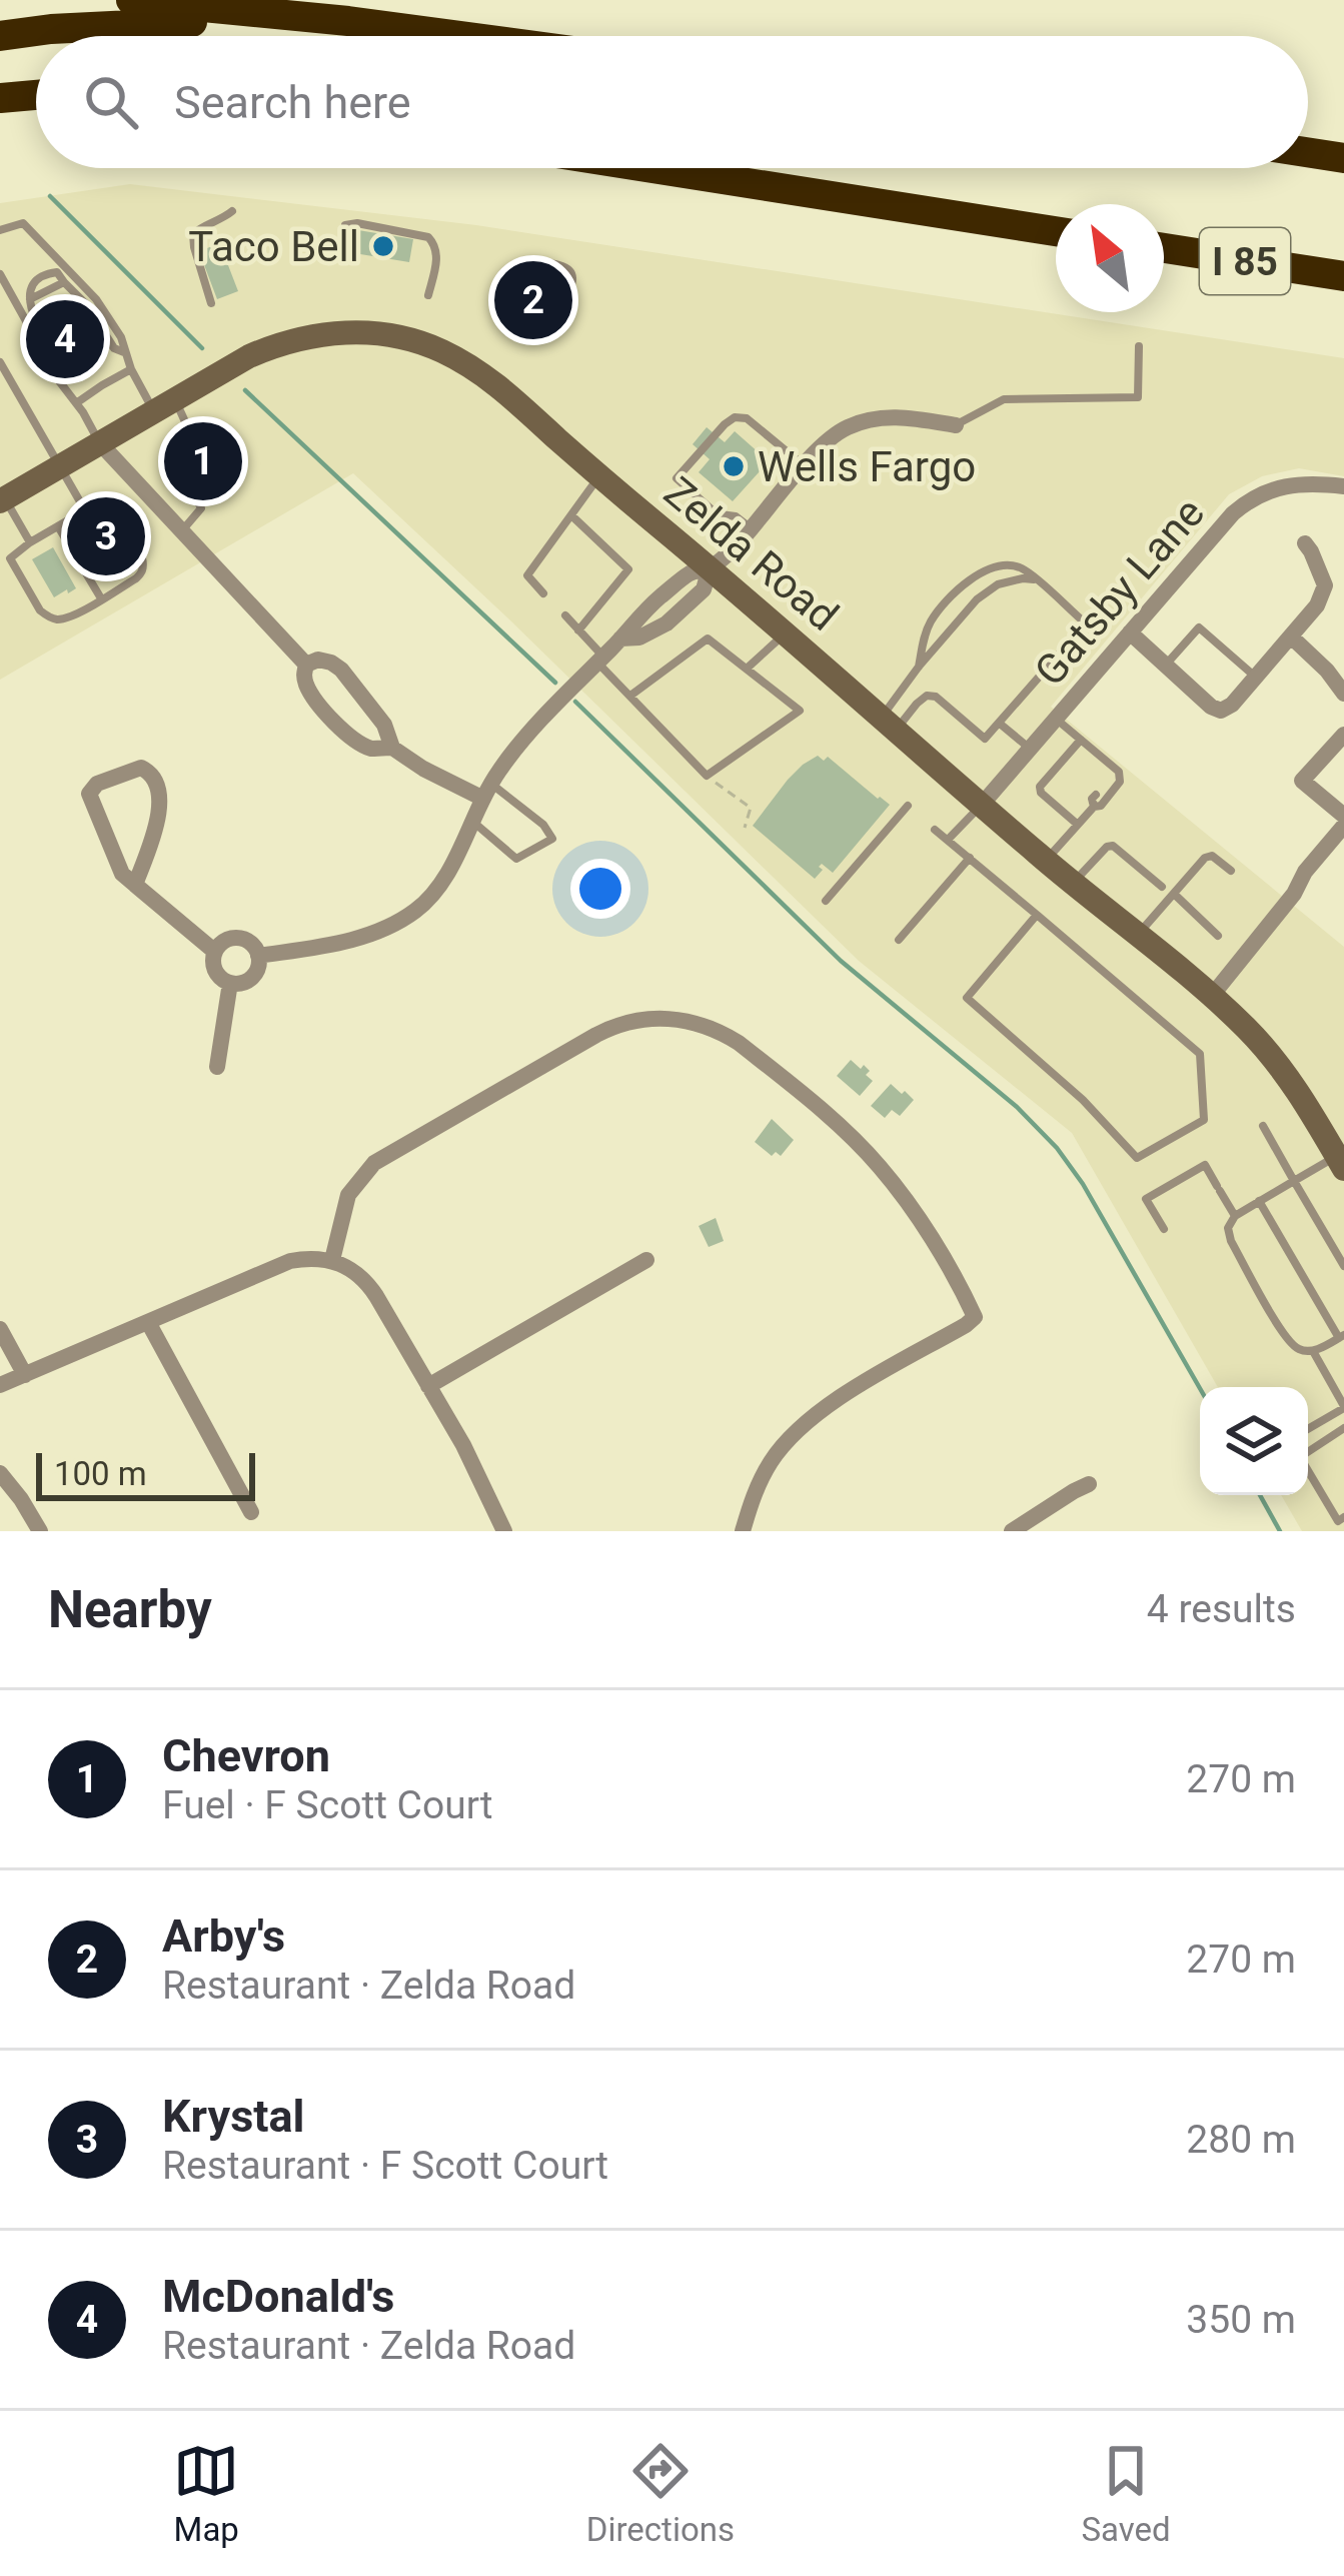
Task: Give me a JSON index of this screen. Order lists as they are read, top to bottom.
{
  "streets": {
    "highway": ["I 85"],
    "main road": ["Zelda Road"],
    "street": ["Gatsby Lane"]
  },
  "crossings": [
    ["Zelda Road", "Gatsby Lane"]
  ],
  "places": ["Taco Bell", "Wells Fargo"],
  "scale_bar": "100 m",
  "north": "top left",
  "page": {
    "search": "Search here",
    "pins": [
      "2",
      "4",
      "1",
      "3"
    ],
    "scale": "100 m",
    "heading": ["Nearby", "4 results"],
    "list": [
      {
        "mark": "1",
        "name": "Chevron",
        "note": "Fuel · F Scott Court",
        "value": "270 m"
      },
      {
        "mark": "2",
        "name": "Arby's",
        "note": "Restaurant · Zelda Road",
        "value": "270 m"
      },
      {
        "mark": "3",
        "name": "Krystal",
        "note": "Restaurant · F Scott Court",
        "value": "280 m"
      },
      {
        "mark": "4",
        "name": "McDonald's",
        "note": "Restaurant · Zelda Road",
        "value": "350 m"
      }
    ],
    "nav": ["Map", "Directions", "Saved"]
  }
}
